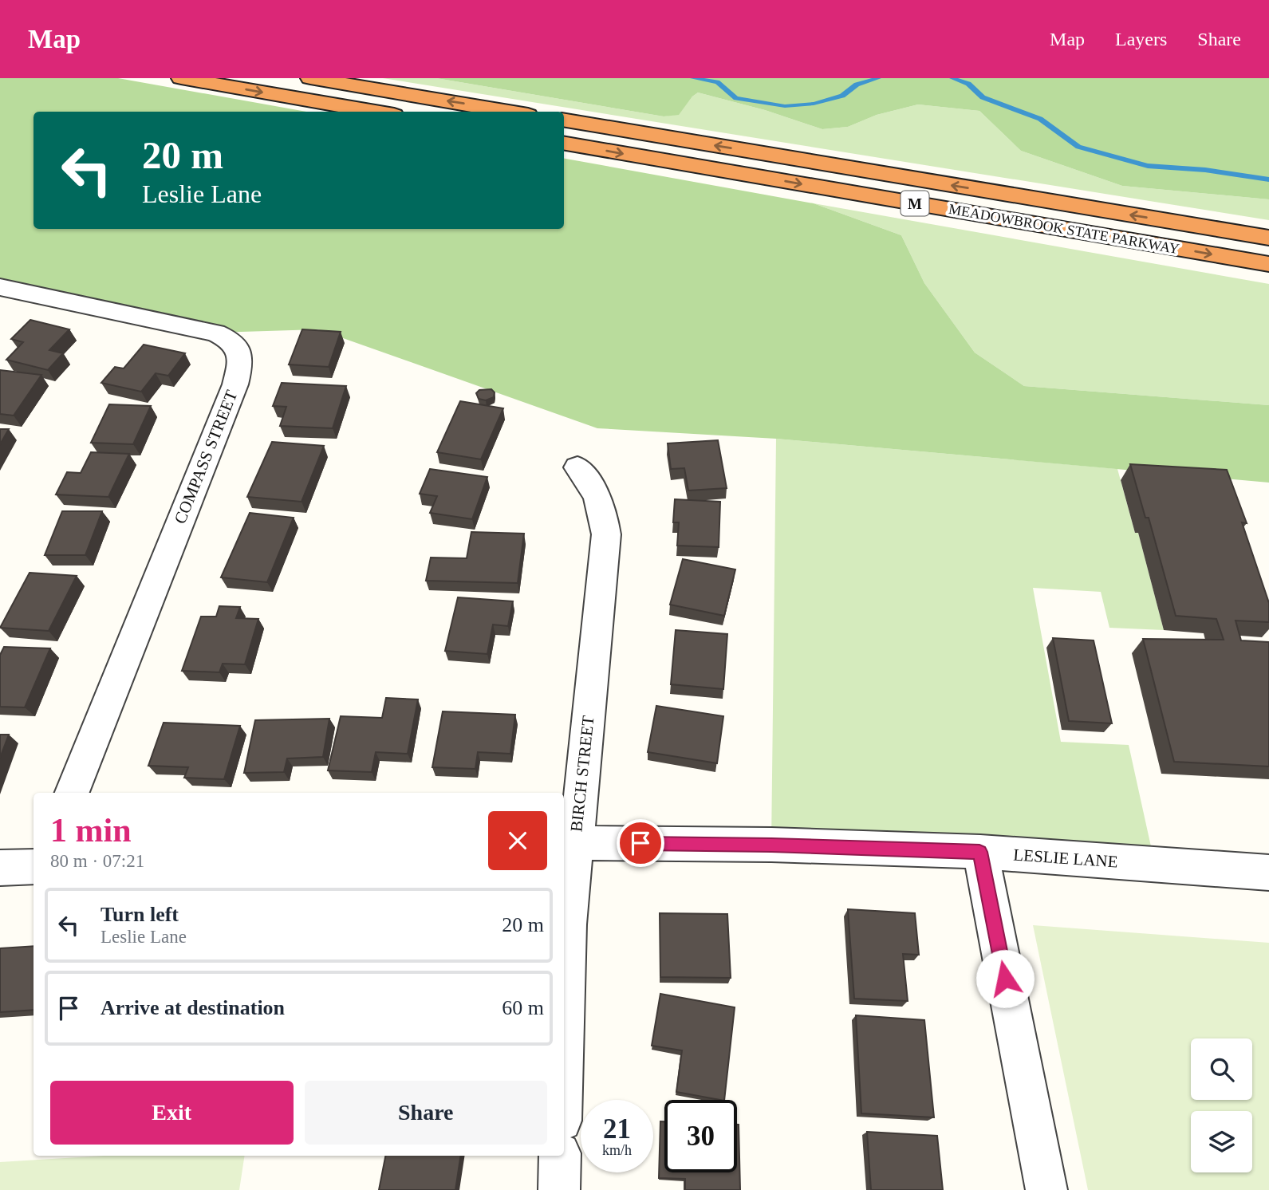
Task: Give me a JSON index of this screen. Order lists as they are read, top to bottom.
{
  "streets": {
    "highway": ["M", "MEADOWBROOK STATE PARKWAY"],
    "street": ["COMPASS STREET", "BIRCH STREET", "LESLIE LANE"]
  },
  "crossings": [
    ["BIRCH STREET", "LESLIE LANE"]
  ],
  "page": {
    "header": "Map",
    "nav": ["Map", "Layers", "Share"],
    "turn": ["20 m", "Leslie Lane"],
    "heading": ["1 min", "80 m · 07:21"],
    "list": [
      {
        "name": "Turn left",
        "note": "Leslie Lane",
        "value": "20 m"
      },
      {
        "name": "Arrive at destination",
        "value": "60 m"
      }
    ],
    "buttons": ["Exit", "Share"],
    "speed": "21 km/h",
    "limit": "30"
  }
}
